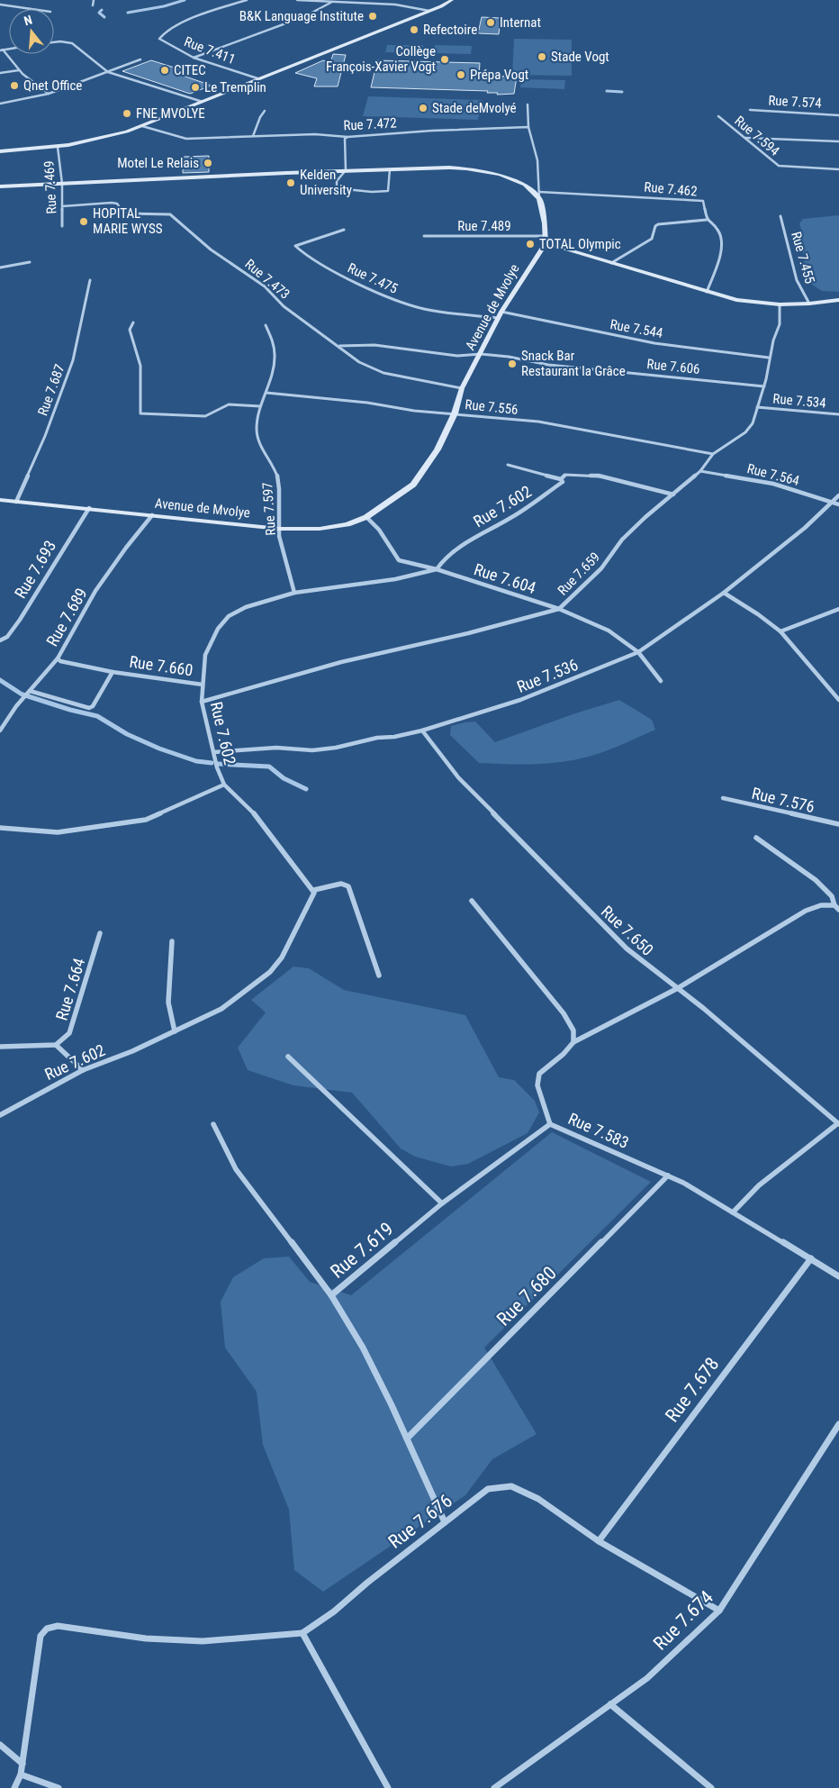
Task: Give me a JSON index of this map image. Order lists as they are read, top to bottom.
{
  "streets": {
    "street": [
      "Rue 7.411",
      "Rue 7.574",
      "Rue 7.472",
      "Rue 7.594",
      "Rue 7.469",
      "Rue 7.462",
      "Rue 7.489",
      "Rue 7.455",
      "Rue 7.475",
      "Rue 7.473",
      "Avenue de Mvolye",
      "Rue 7.544",
      "Rue 7.606",
      "Rue 7.687",
      "Rue 7.534",
      "Rue 7.556",
      "Rue 7.564",
      "Rue 7.602",
      "Rue 7.597",
      "Rue 7.693",
      "Rue 7.659",
      "Rue 7.604",
      "Rue 7.689",
      "Rue 7.660",
      "Rue 7.536",
      "Rue 7.576",
      "Rue 7.650",
      "Rue 7.664",
      "Rue 7.583",
      "Rue 7.619",
      "Rue 7.680",
      "Rue 7.678",
      "Rue 7.676",
      "Rue 7.674"
    ]
  },
  "crossings": [
    ["Rue 7.469", "Rue 7.473"],
    ["Rue 7.489", "Avenue de Mvolye"],
    ["Rue 7.475", "Avenue de Mvolye"],
    ["Rue 7.475", "Rue 7.544"],
    ["Rue 7.473", "Avenue de Mvolye"],
    ["Rue 7.473", "Rue 7.606"],
    ["Avenue de Mvolye", "Rue 7.544"],
    ["Avenue de Mvolye", "Rue 7.606"],
    ["Avenue de Mvolye", "Rue 7.687"],
    ["Avenue de Mvolye", "Rue 7.556"],
    ["Avenue de Mvolye", "Rue 7.597"],
    ["Avenue de Mvolye", "Rue 7.693"],
    ["Avenue de Mvolye", "Rue 7.604"],
    ["Avenue de Mvolye", "Rue 7.689"],
    ["Rue 7.544", "Rue 7.659"],
    ["Rue 7.606", "Rue 7.659"],
    ["Rue 7.534", "Rue 7.659"],
    ["Rue 7.556", "Rue 7.597"],
    ["Rue 7.556", "Rue 7.659"],
    ["Rue 7.564", "Rue 7.659"],
    ["Rue 7.564", "Rue 7.536"],
    ["Rue 7.602", "Rue 7.597"],
    ["Rue 7.602", "Rue 7.659"],
    ["Rue 7.602", "Rue 7.604"],
    ["Rue 7.602", "Rue 7.660"],
    ["Rue 7.602", "Rue 7.536"],
    ["Rue 7.659", "Rue 7.604"],
    ["Rue 7.604", "Rue 7.536"],
    ["Rue 7.689", "Rue 7.660"],
    ["Rue 7.536", "Rue 7.650"],
    ["Rue 7.650", "Rue 7.583"],
    ["Rue 7.583", "Rue 7.619"],
    ["Rue 7.583", "Rue 7.680"],
    ["Rue 7.583", "Rue 7.678"],
    ["Rue 7.619", "Rue 7.680"],
    ["Rue 7.619", "Rue 7.676"],
    ["Rue 7.678", "Rue 7.676"],
    ["Rue 7.676", "Rue 7.674"]
  ],
  "places": [
    "B&K Language Institute",
    "Internat",
    "Refectoire",
    "Stade Vogt",
    "Collège François-Xavier Vogt",
    "CITEC",
    "Prépa Vogt",
    "Qnet Office",
    "Le Tremplin",
    "Stade deMvolyé",
    "FNE MVOLYE",
    "Motel Le Relais",
    "Kelden University",
    "HOPITAL MARIE WYSS",
    "TOTAL Olympic",
    "Snack Bar Restaurant la Grâce"
  ],
  "north": "top"
}
